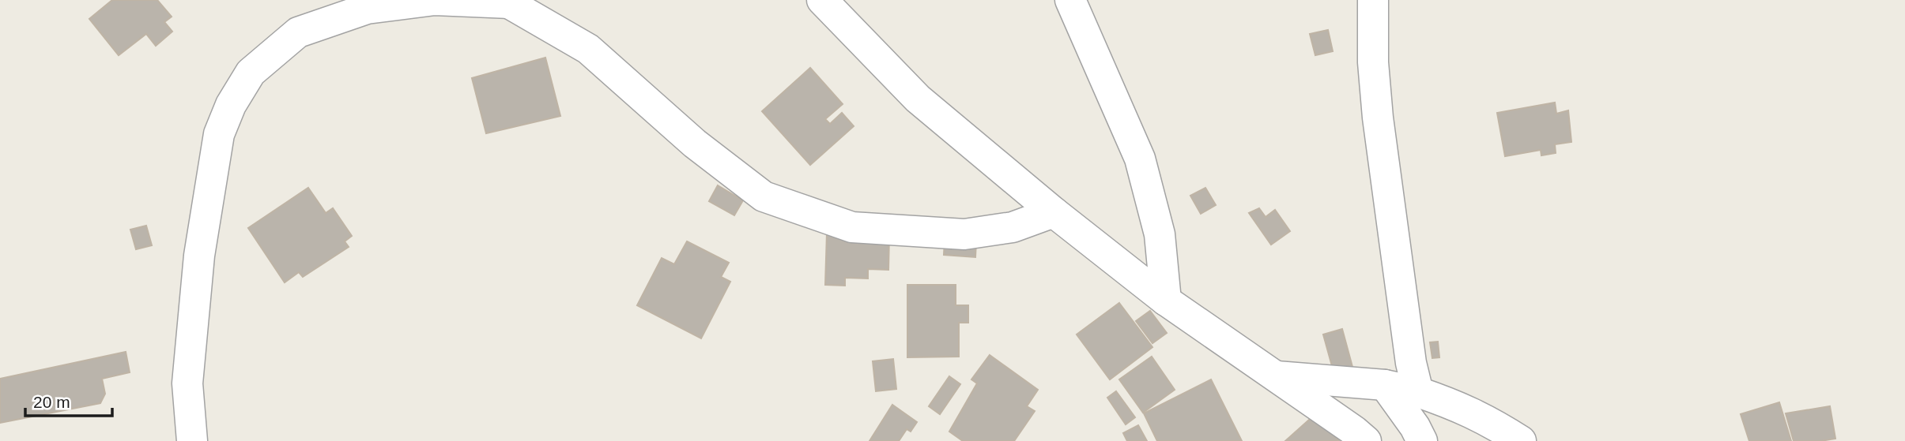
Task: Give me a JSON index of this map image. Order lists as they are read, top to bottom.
{
  "scale_bar": "20 m"
}
